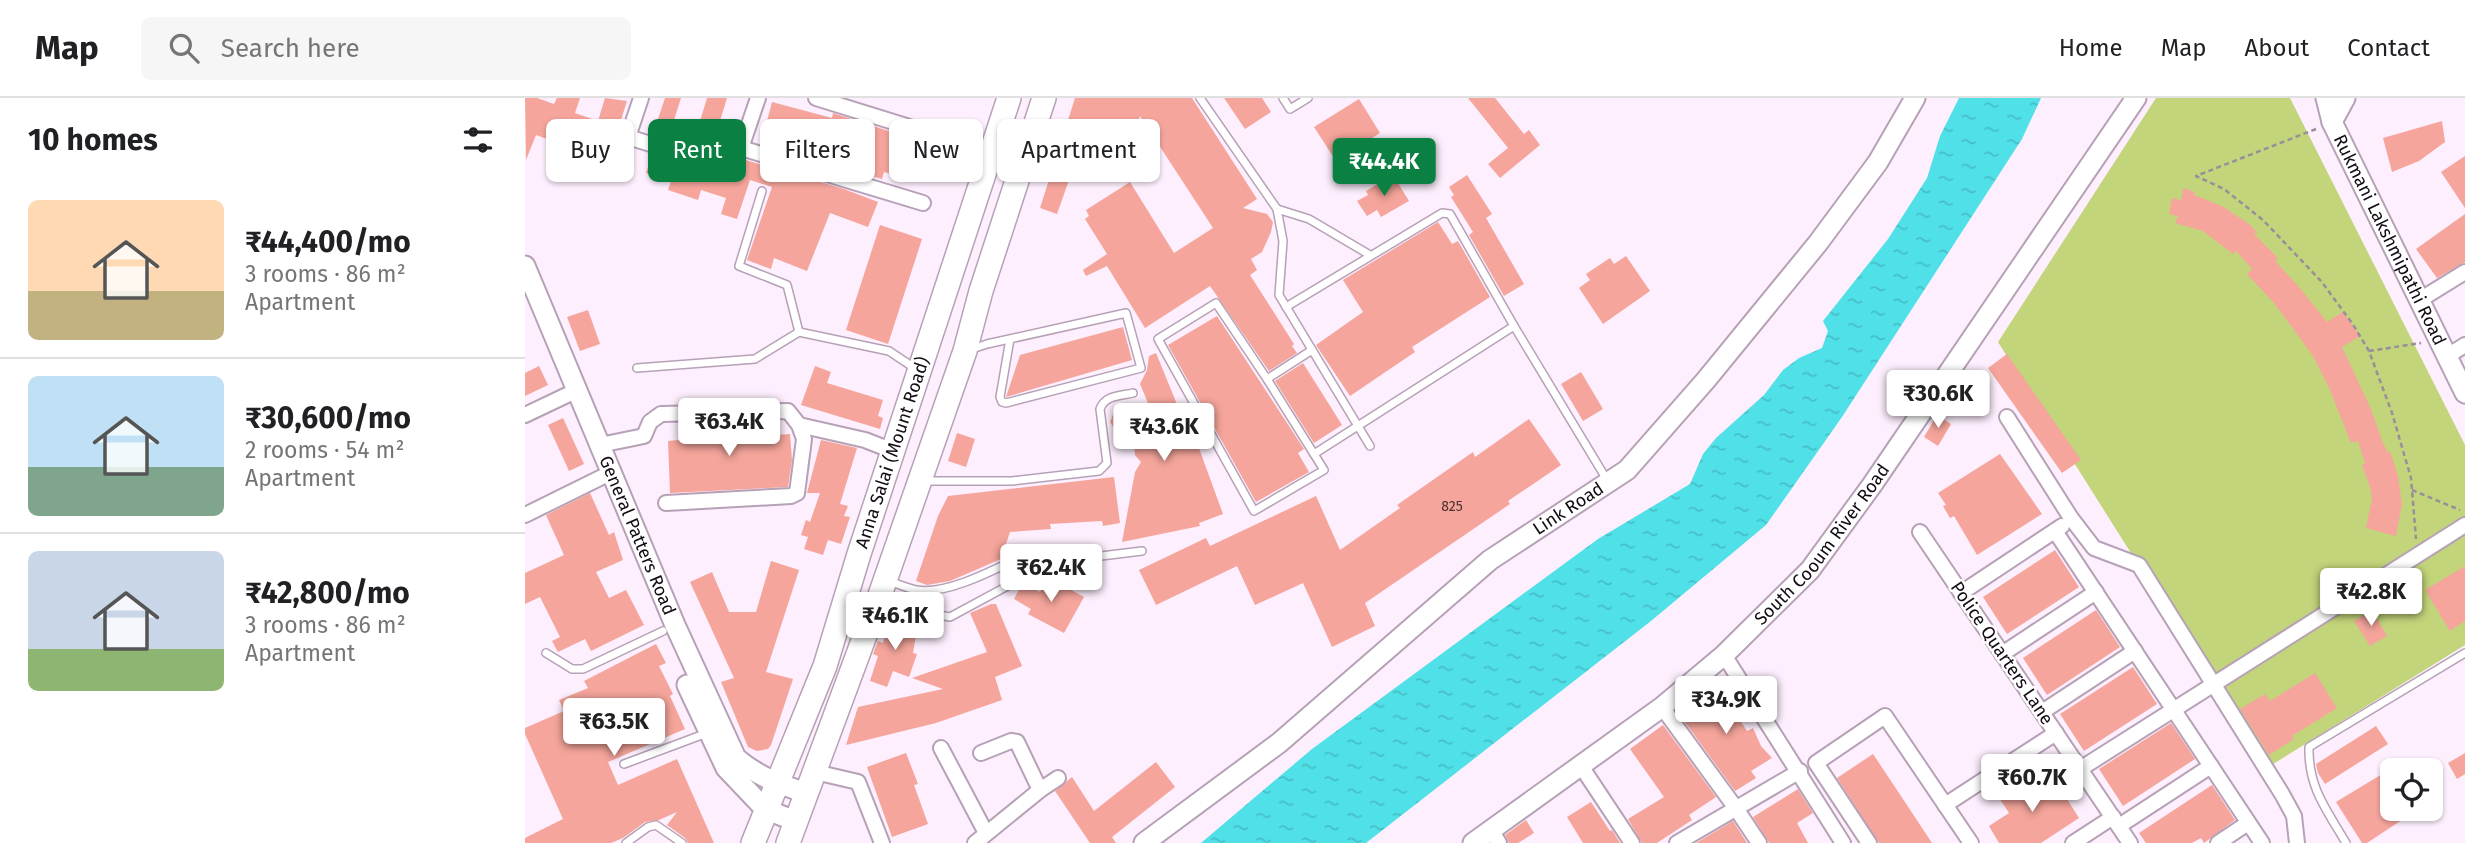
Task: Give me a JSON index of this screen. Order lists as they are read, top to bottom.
{
  "streets": {
    "main road": ["Anna Salai (Mount Road)"],
    "street": [
      "Rukmani Lakshmipathi Road",
      "Link Road",
      "General Patters Road",
      "South Cooum River Road",
      "Police Quarters Lane"
    ]
  },
  "crossings": [
    ["Anna Salai (Mount Road)", "General Patters Road"]
  ],
  "house_numbers": ["825"],
  "page": {
    "header": "Map",
    "search": "Search here",
    "nav": [
      "Home",
      "Map",
      "About",
      "Contact"
    ],
    "heading": "10 homes",
    "chip": [
      "Buy",
      "Rent",
      "Filters",
      "New",
      "Apartment"
    ],
    "price": [
      "₹44.4K",
      "₹30.6K",
      "₹63.4K",
      "₹43.6K",
      "₹62.4K",
      "₹42.8K",
      "₹46.1K",
      "₹34.9K",
      "₹63.5K",
      "₹60.7K"
    ],
    "list": [
      {
        "name": "₹44,400/mo",
        "note": "3 rooms · 86 m² · Apartment"
      },
      {
        "name": "₹30,600/mo",
        "note": "2 rooms · 54 m² · Apartment"
      },
      {
        "name": "₹42,800/mo",
        "note": "3 rooms · 86 m² · Apartment"
      }
    ]
  }
}
